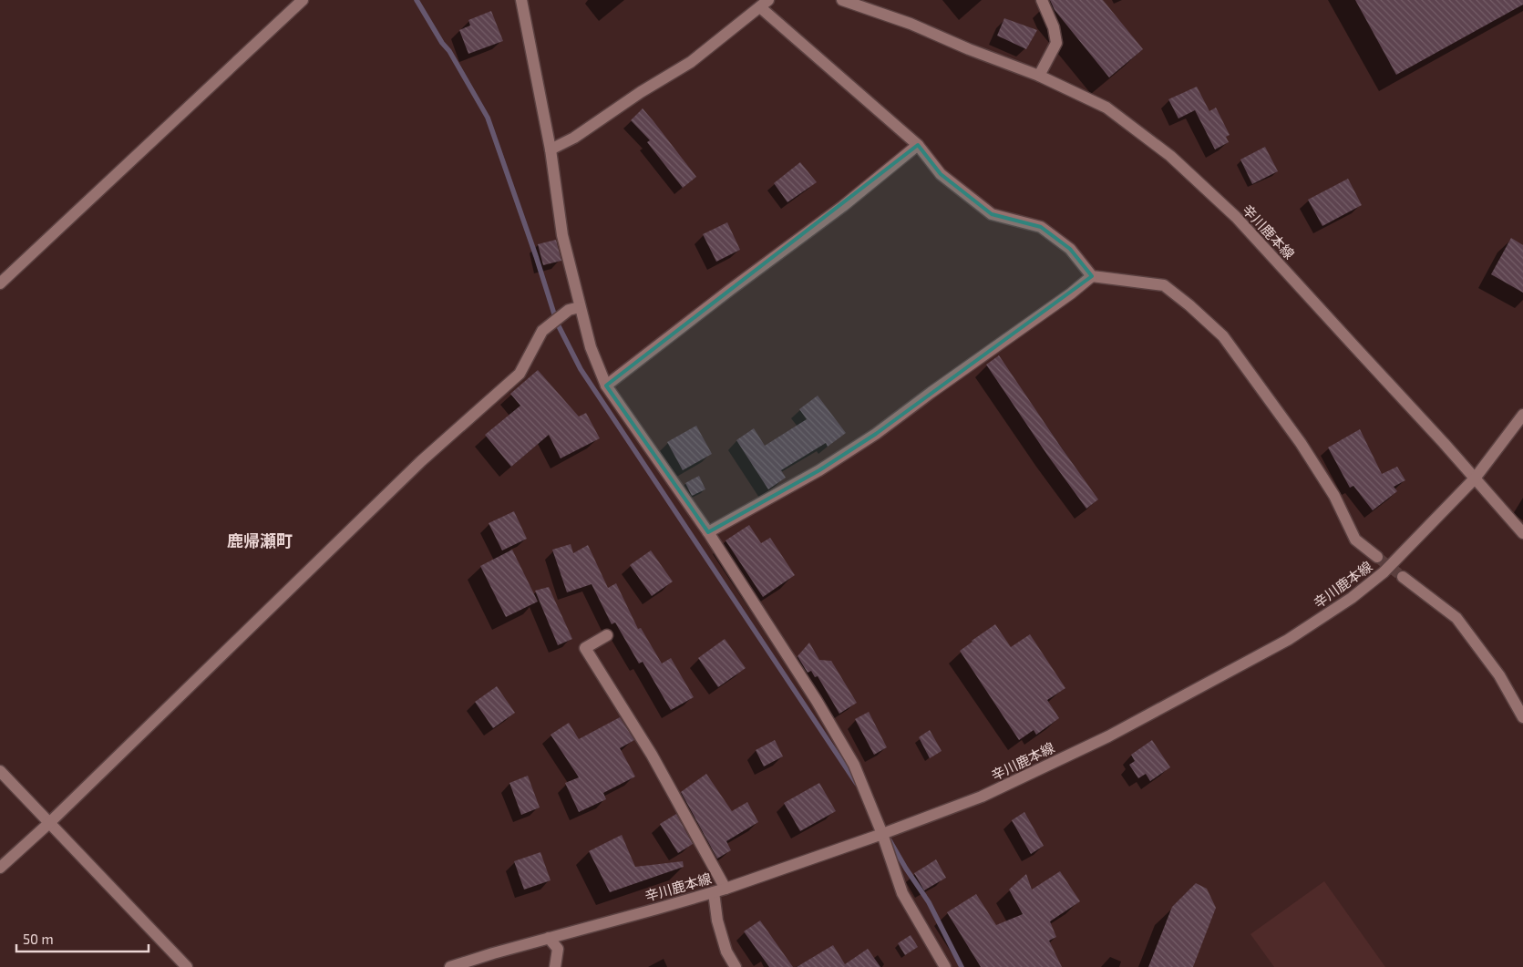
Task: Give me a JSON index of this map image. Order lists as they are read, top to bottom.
{
  "streets": {
    "street": ["辛川鹿本線"]
  },
  "districts": ["鹿帰瀬町"],
  "scale_bar": "50 m"
}
